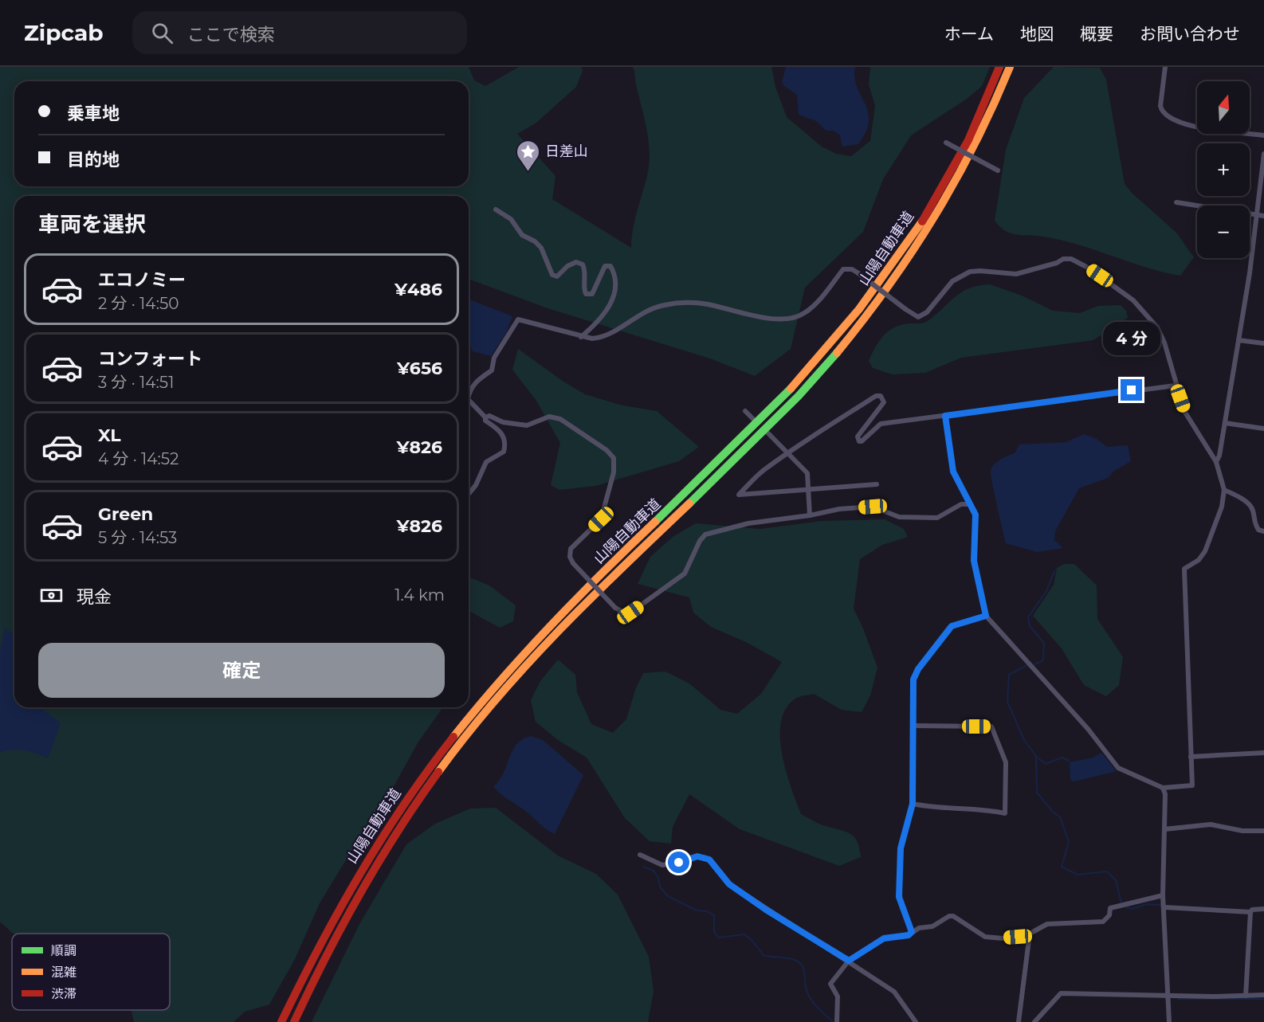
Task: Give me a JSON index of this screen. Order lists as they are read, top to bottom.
{
  "streets": {
    "highway": ["山陽自動車道"]
  },
  "places": {
    "place": ["日差山"]
  },
  "legend": ["順調", "混雑", "渋滞"],
  "north": "top",
  "page": {
    "header": "Zipcab",
    "search": "ここで検索",
    "nav": [
      "ホーム",
      "地図",
      "概要",
      "お問い合わせ"
    ],
    "map_buttons": ["+", "−"],
    "banner": ["乗車地", "目的地"],
    "heading": "車両を選択",
    "list": [
      {
        "name": "エコノミー",
        "note": "2 分 · 14:50",
        "value": "¥486"
      },
      {
        "name": "コンフォート",
        "note": "3 分 · 14:51",
        "value": "¥656"
      },
      {
        "name": "XL",
        "note": "4 分 · 14:52",
        "value": "¥826"
      },
      {
        "name": "Green",
        "note": "5 分 · 14:53",
        "value": "¥826"
      }
    ],
    "bubble": "4 分",
    "pay": ["現金", "1.4 km"],
    "buttons": "確定"
  }
}
